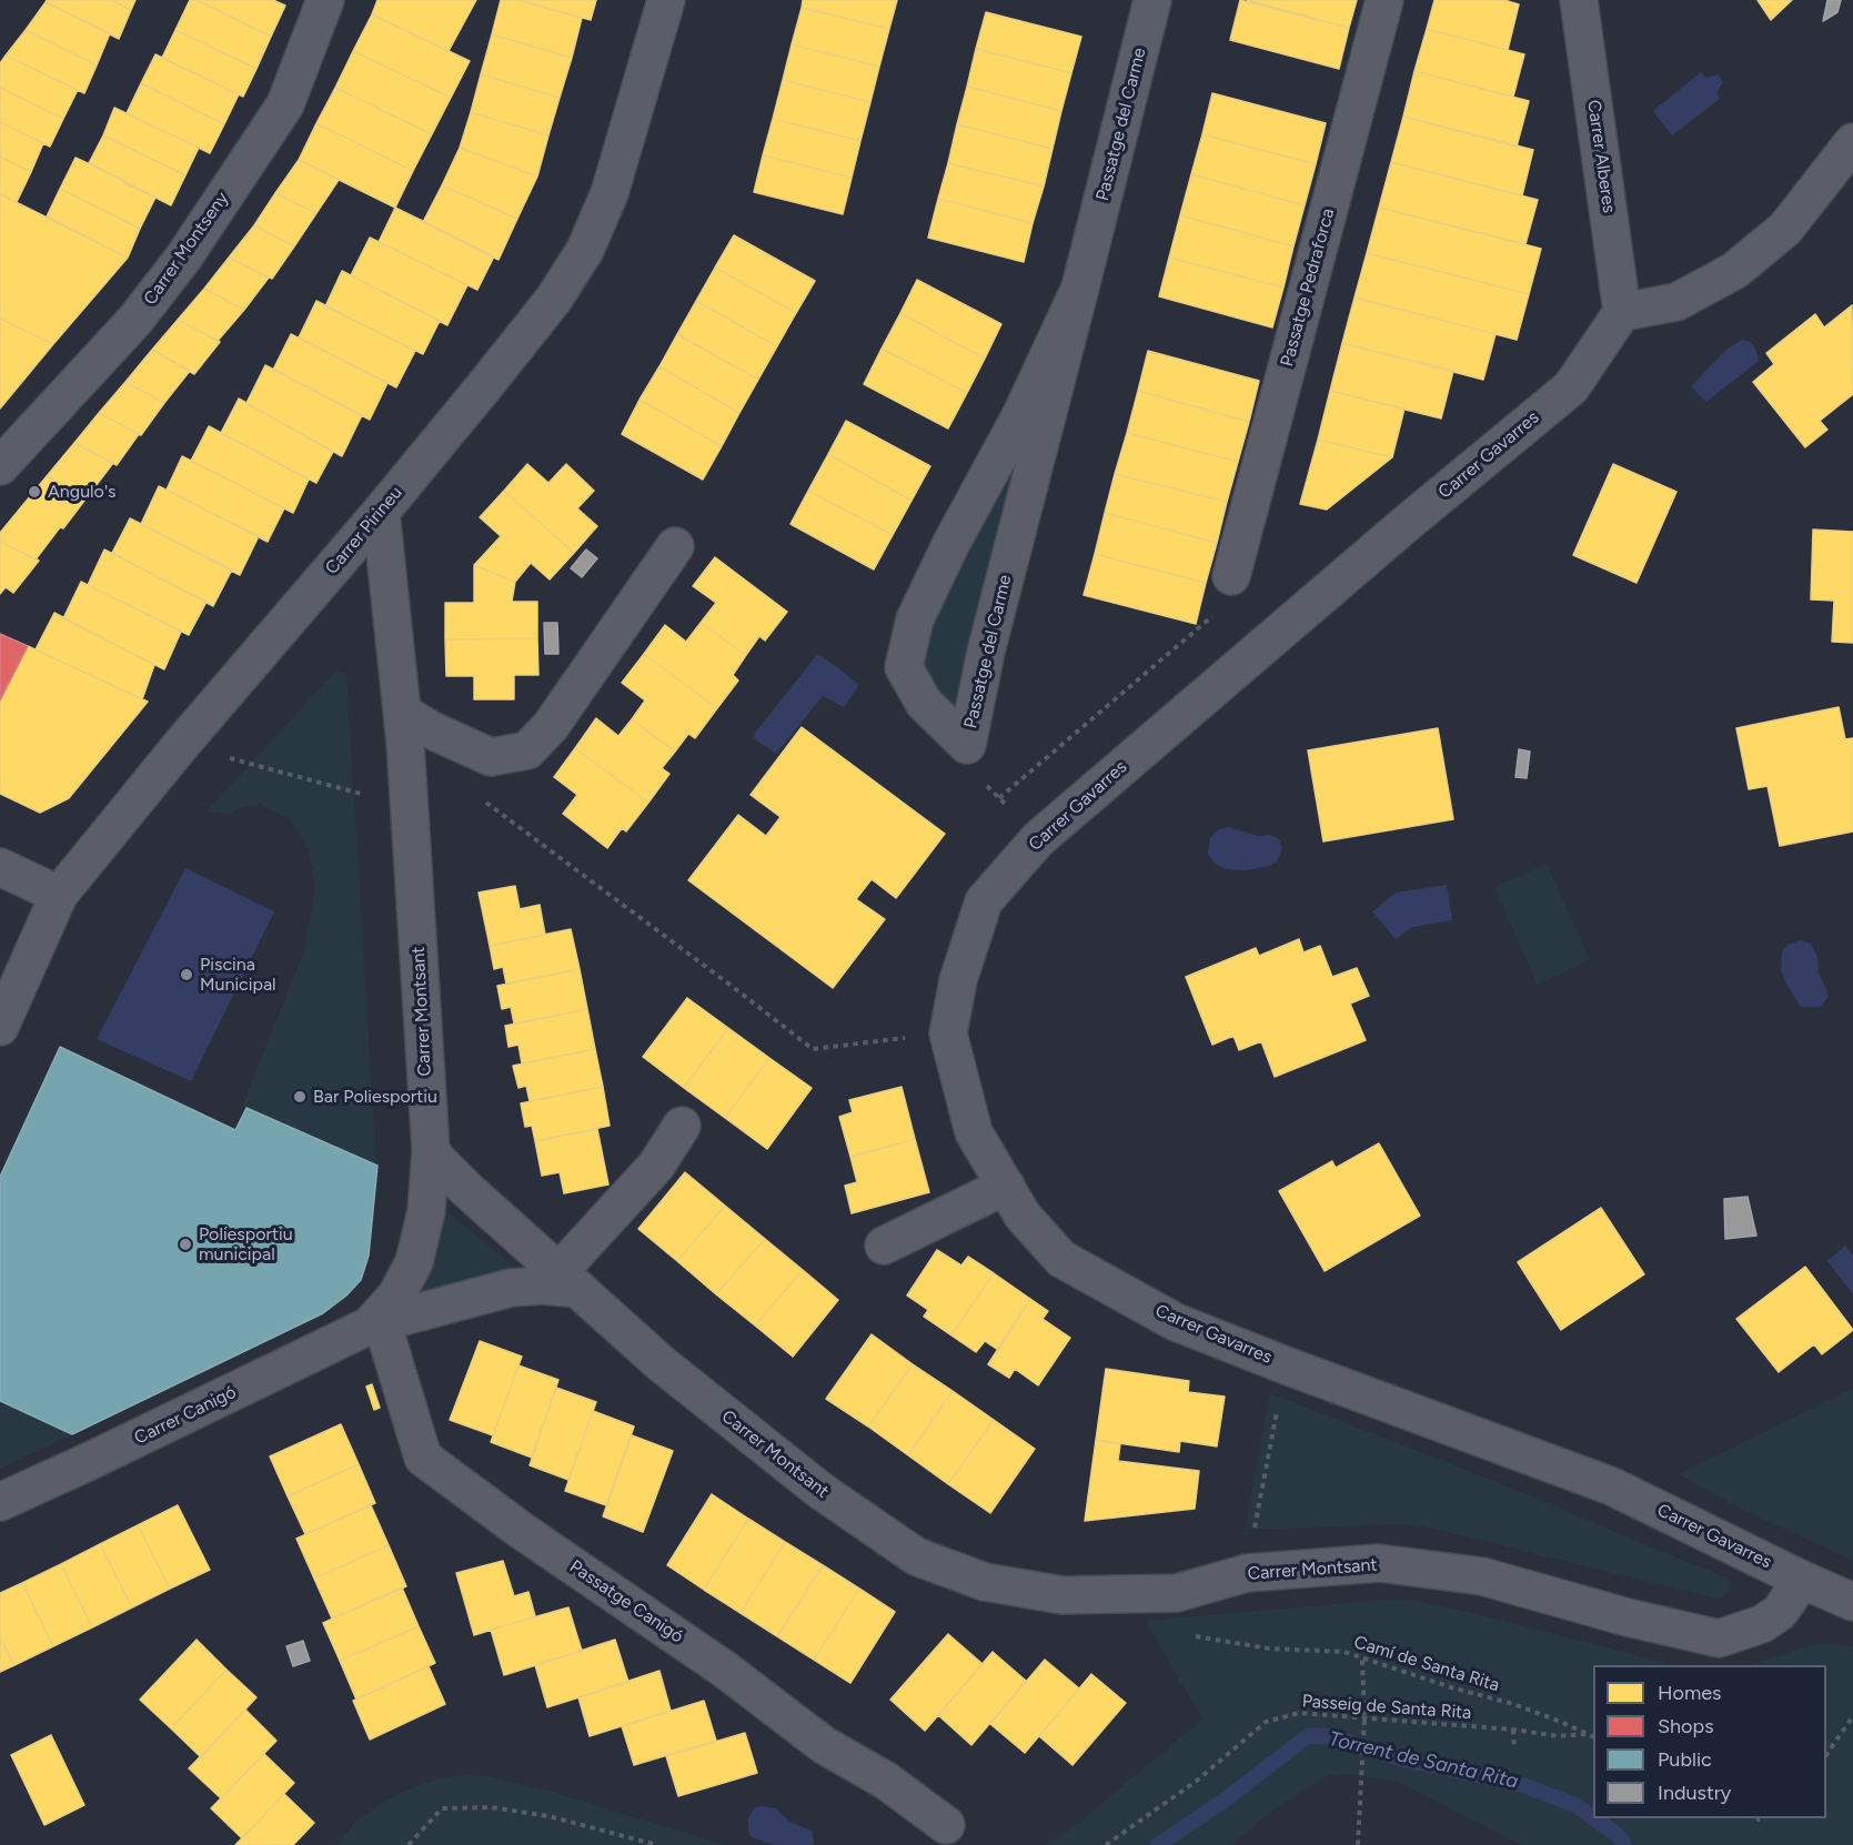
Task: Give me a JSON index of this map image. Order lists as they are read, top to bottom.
{
  "streets": {
    "street": [
      "Passatge del Carme",
      "Carrer Alberes",
      "Carrer Montseny",
      "Passatge Pedraforca",
      "Carrer Gavarres",
      "Carrer Pirineu",
      "Carrer Montsant",
      "Carrer Canigó",
      "Passatge Canigó"
    ],
    "path": ["Camí de Santa Rita", "Passeig de Santa Rita"]
  },
  "crossings": [
    ["Carrer Alberes", "Carrer Gavarres"],
    ["Carrer Gavarres", "Carrer Montsant"],
    ["Carrer Pirineu", "Carrer Montsant"],
    ["Carrer Montsant", "Carrer Canigó"],
    ["Carrer Montsant", "Camí de Santa Rita"],
    ["Carrer Canigó", "Passatge Canigó"],
    ["Camí de Santa Rita", "Passeig de Santa Rita"]
  ],
  "water": ["Torrent de Santa Rita"],
  "places": [
    "Angulo's",
    "Piscina Municipal",
    "Bar Poliesportiu",
    "Poliesportiu municipal"
  ],
  "legend": [
    "Homes",
    "Shops",
    "Public",
    "Industry"
  ]
}
